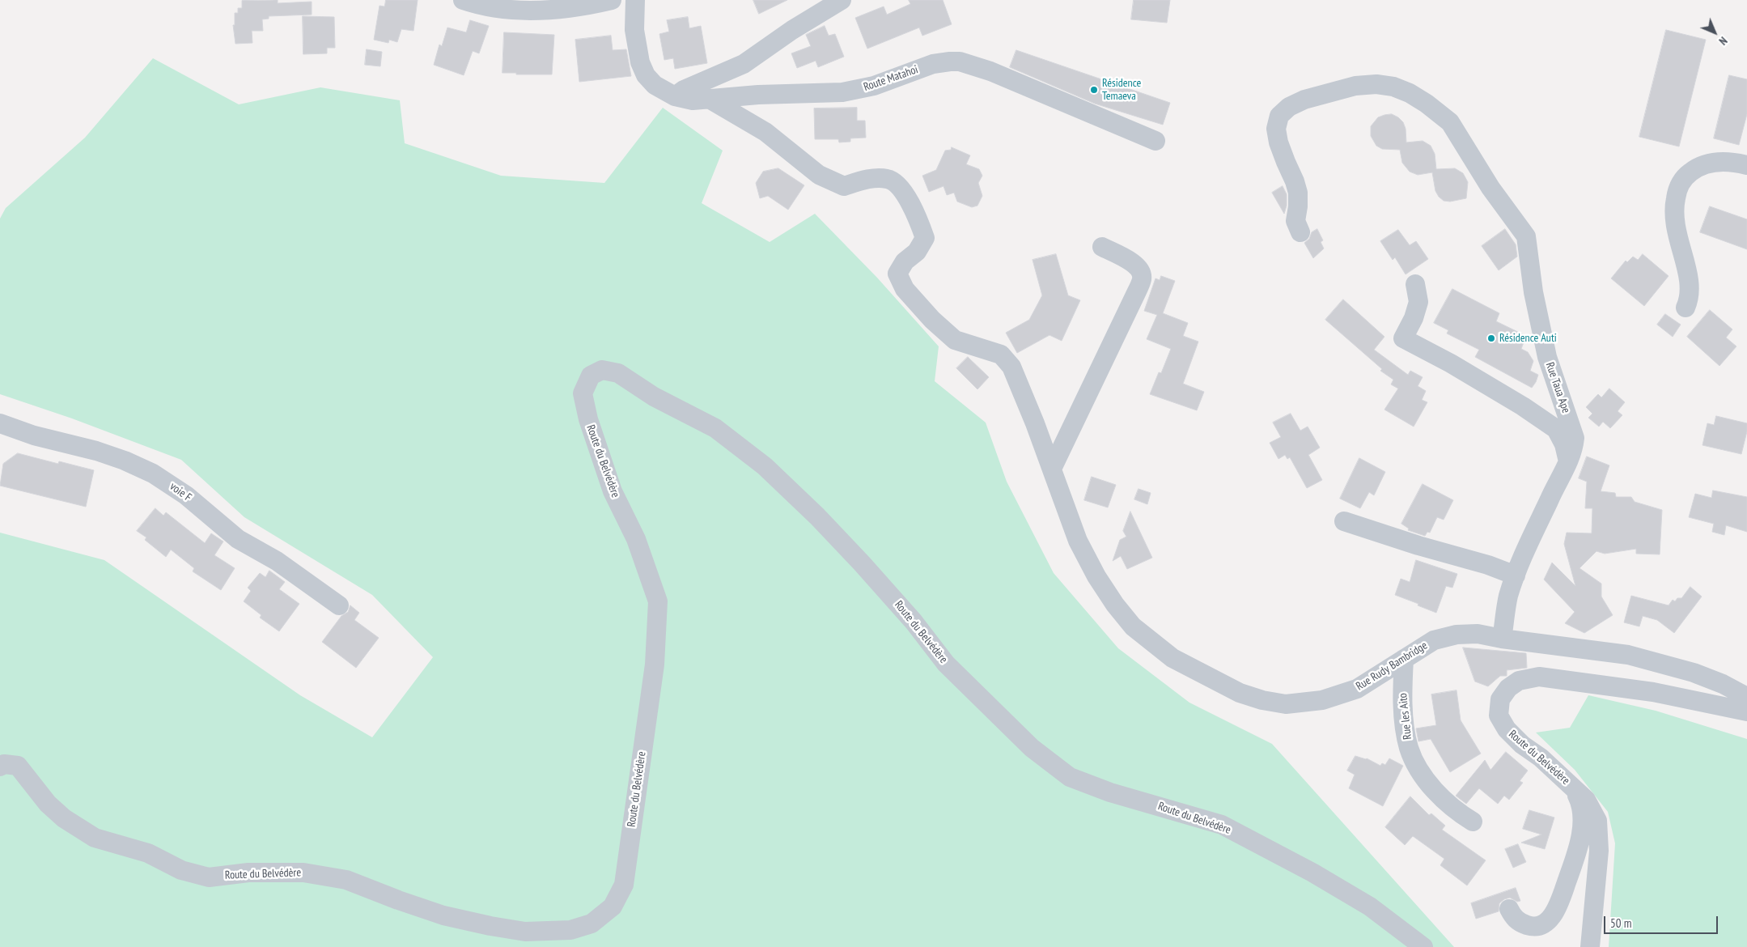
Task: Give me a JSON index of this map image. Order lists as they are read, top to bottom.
{
  "streets": {
    "street": [
      "Route Matahoi",
      "Rue Taua Ape",
      "Route du Belvédère",
      "voie F",
      "Rue Rudy Bambridge",
      "Rue les Aito"
    ]
  },
  "crossings": [
    ["Route Matahoi", "Rue Rudy Bambridge"],
    ["Rue Taua Ape", "Rue Rudy Bambridge"],
    ["Rue Rudy Bambridge", "Rue les Aito"]
  ],
  "places": ["Résidence Temaeva", "Résidence Auti"],
  "scale_bar": "50 m",
  "north": "bottom right"
}
